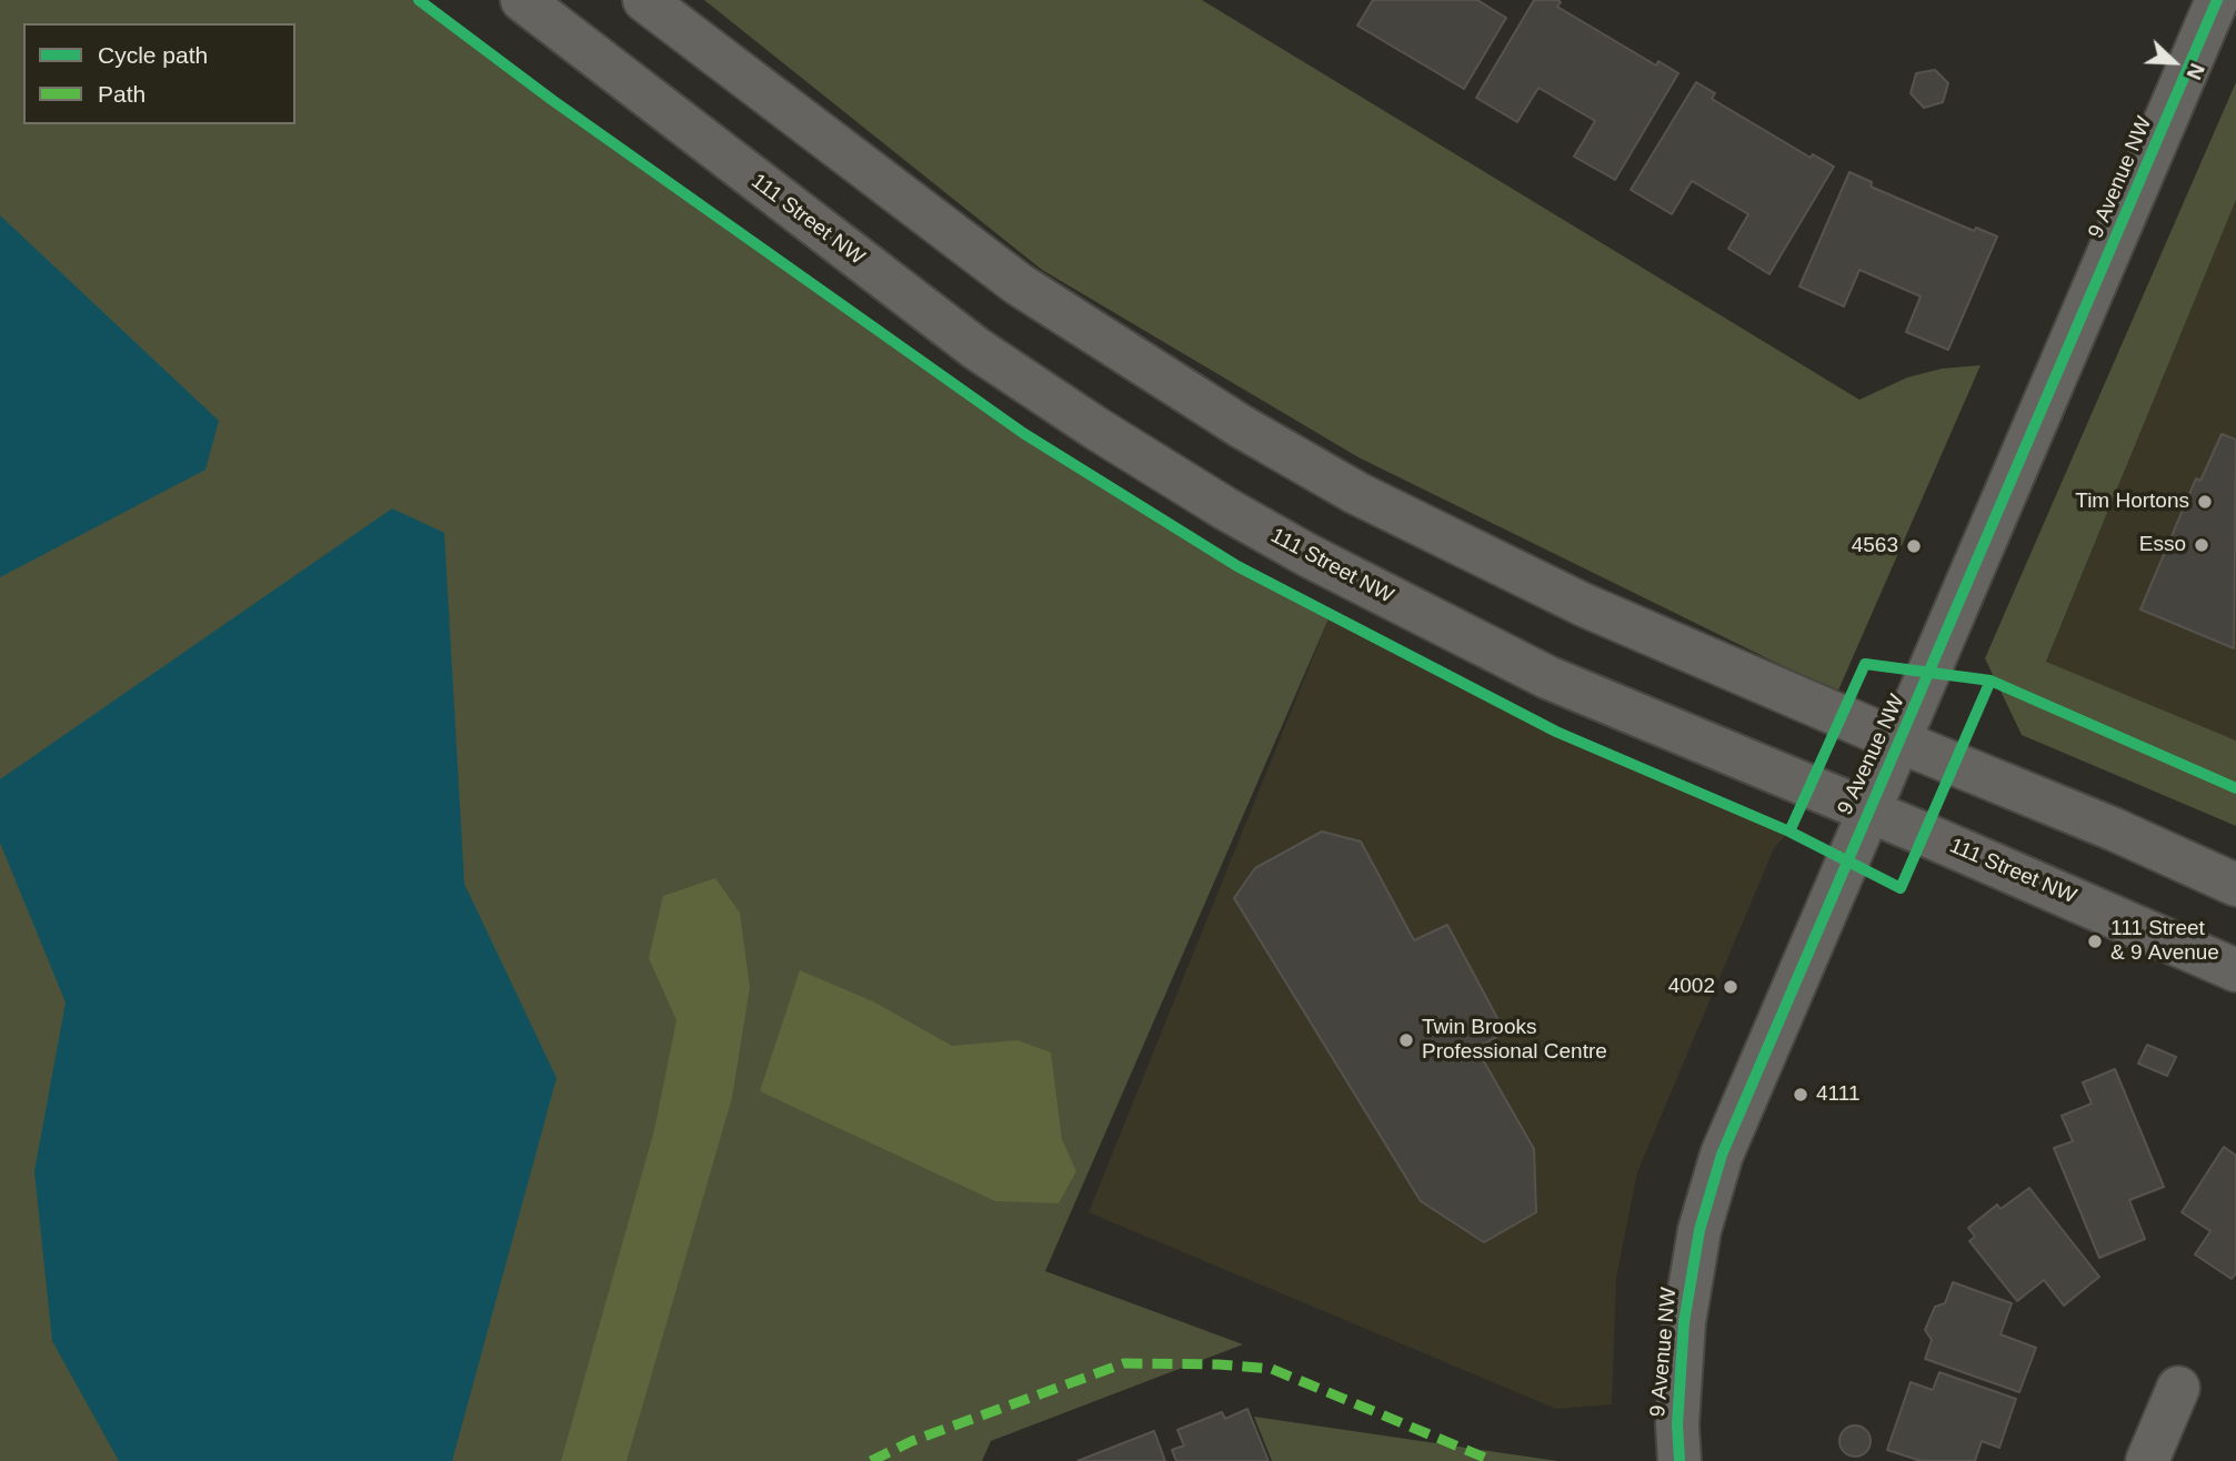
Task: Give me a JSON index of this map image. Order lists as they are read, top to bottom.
{
  "streets": {
    "main road": ["9 Avenue NW", "111 Street NW"]
  },
  "crossings": [
    ["9 Avenue NW", "111 Street NW"]
  ],
  "places": [
    "Tim Hortons",
    "Esso",
    "4563",
    "111 Street & 9 Avenue",
    "4002",
    "Twin Brooks Professional Centre",
    "4111"
  ],
  "legend": ["Cycle path", "Path"],
  "north": "bottom right"
}
